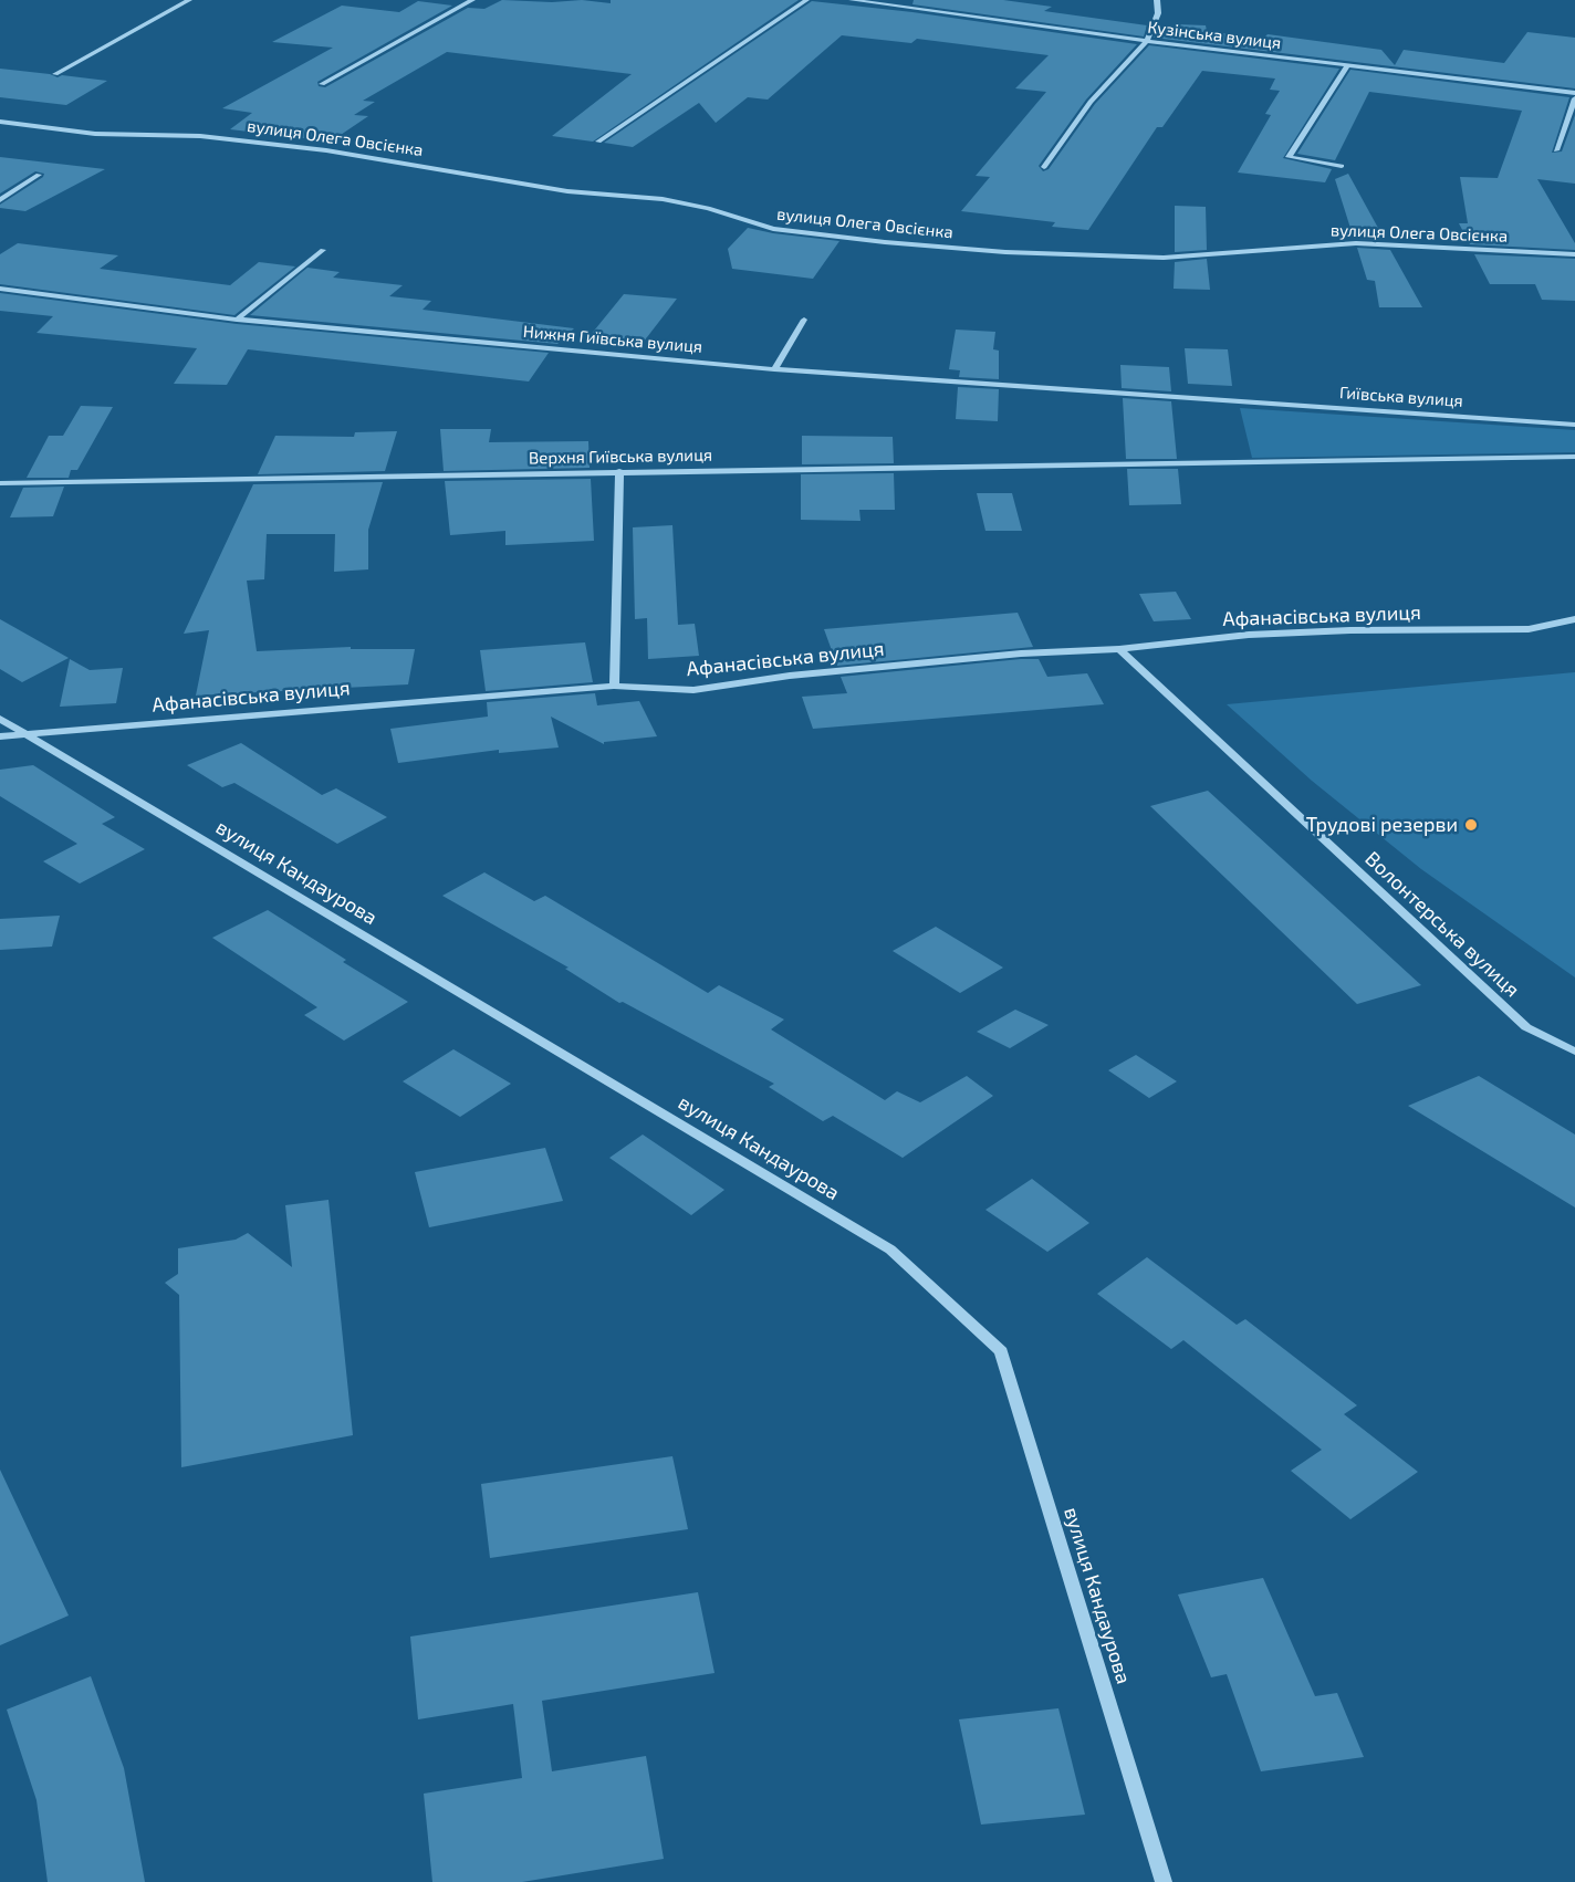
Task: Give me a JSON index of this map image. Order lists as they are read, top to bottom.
{
  "streets": {
    "street": [
      "Кузінська вулиця",
      "вулиця Олега Овсієнка",
      "Нижня Гиївська вулиця",
      "Гиївська вулиця",
      "Верхня Гиївська вулиця",
      "Афанасівська вулиця",
      "вулиця Кандаурова",
      "Волонтерська вулиця"
    ]
  },
  "crossings": [
    ["Нижня Гиївська вулиця", "Гиївська вулиця"],
    ["Афанасівська вулиця", "вулиця Кандаурова"],
    ["Афанасівська вулиця", "Волонтерська вулиця"]
  ],
  "places": ["Трудові резерви"]
}
